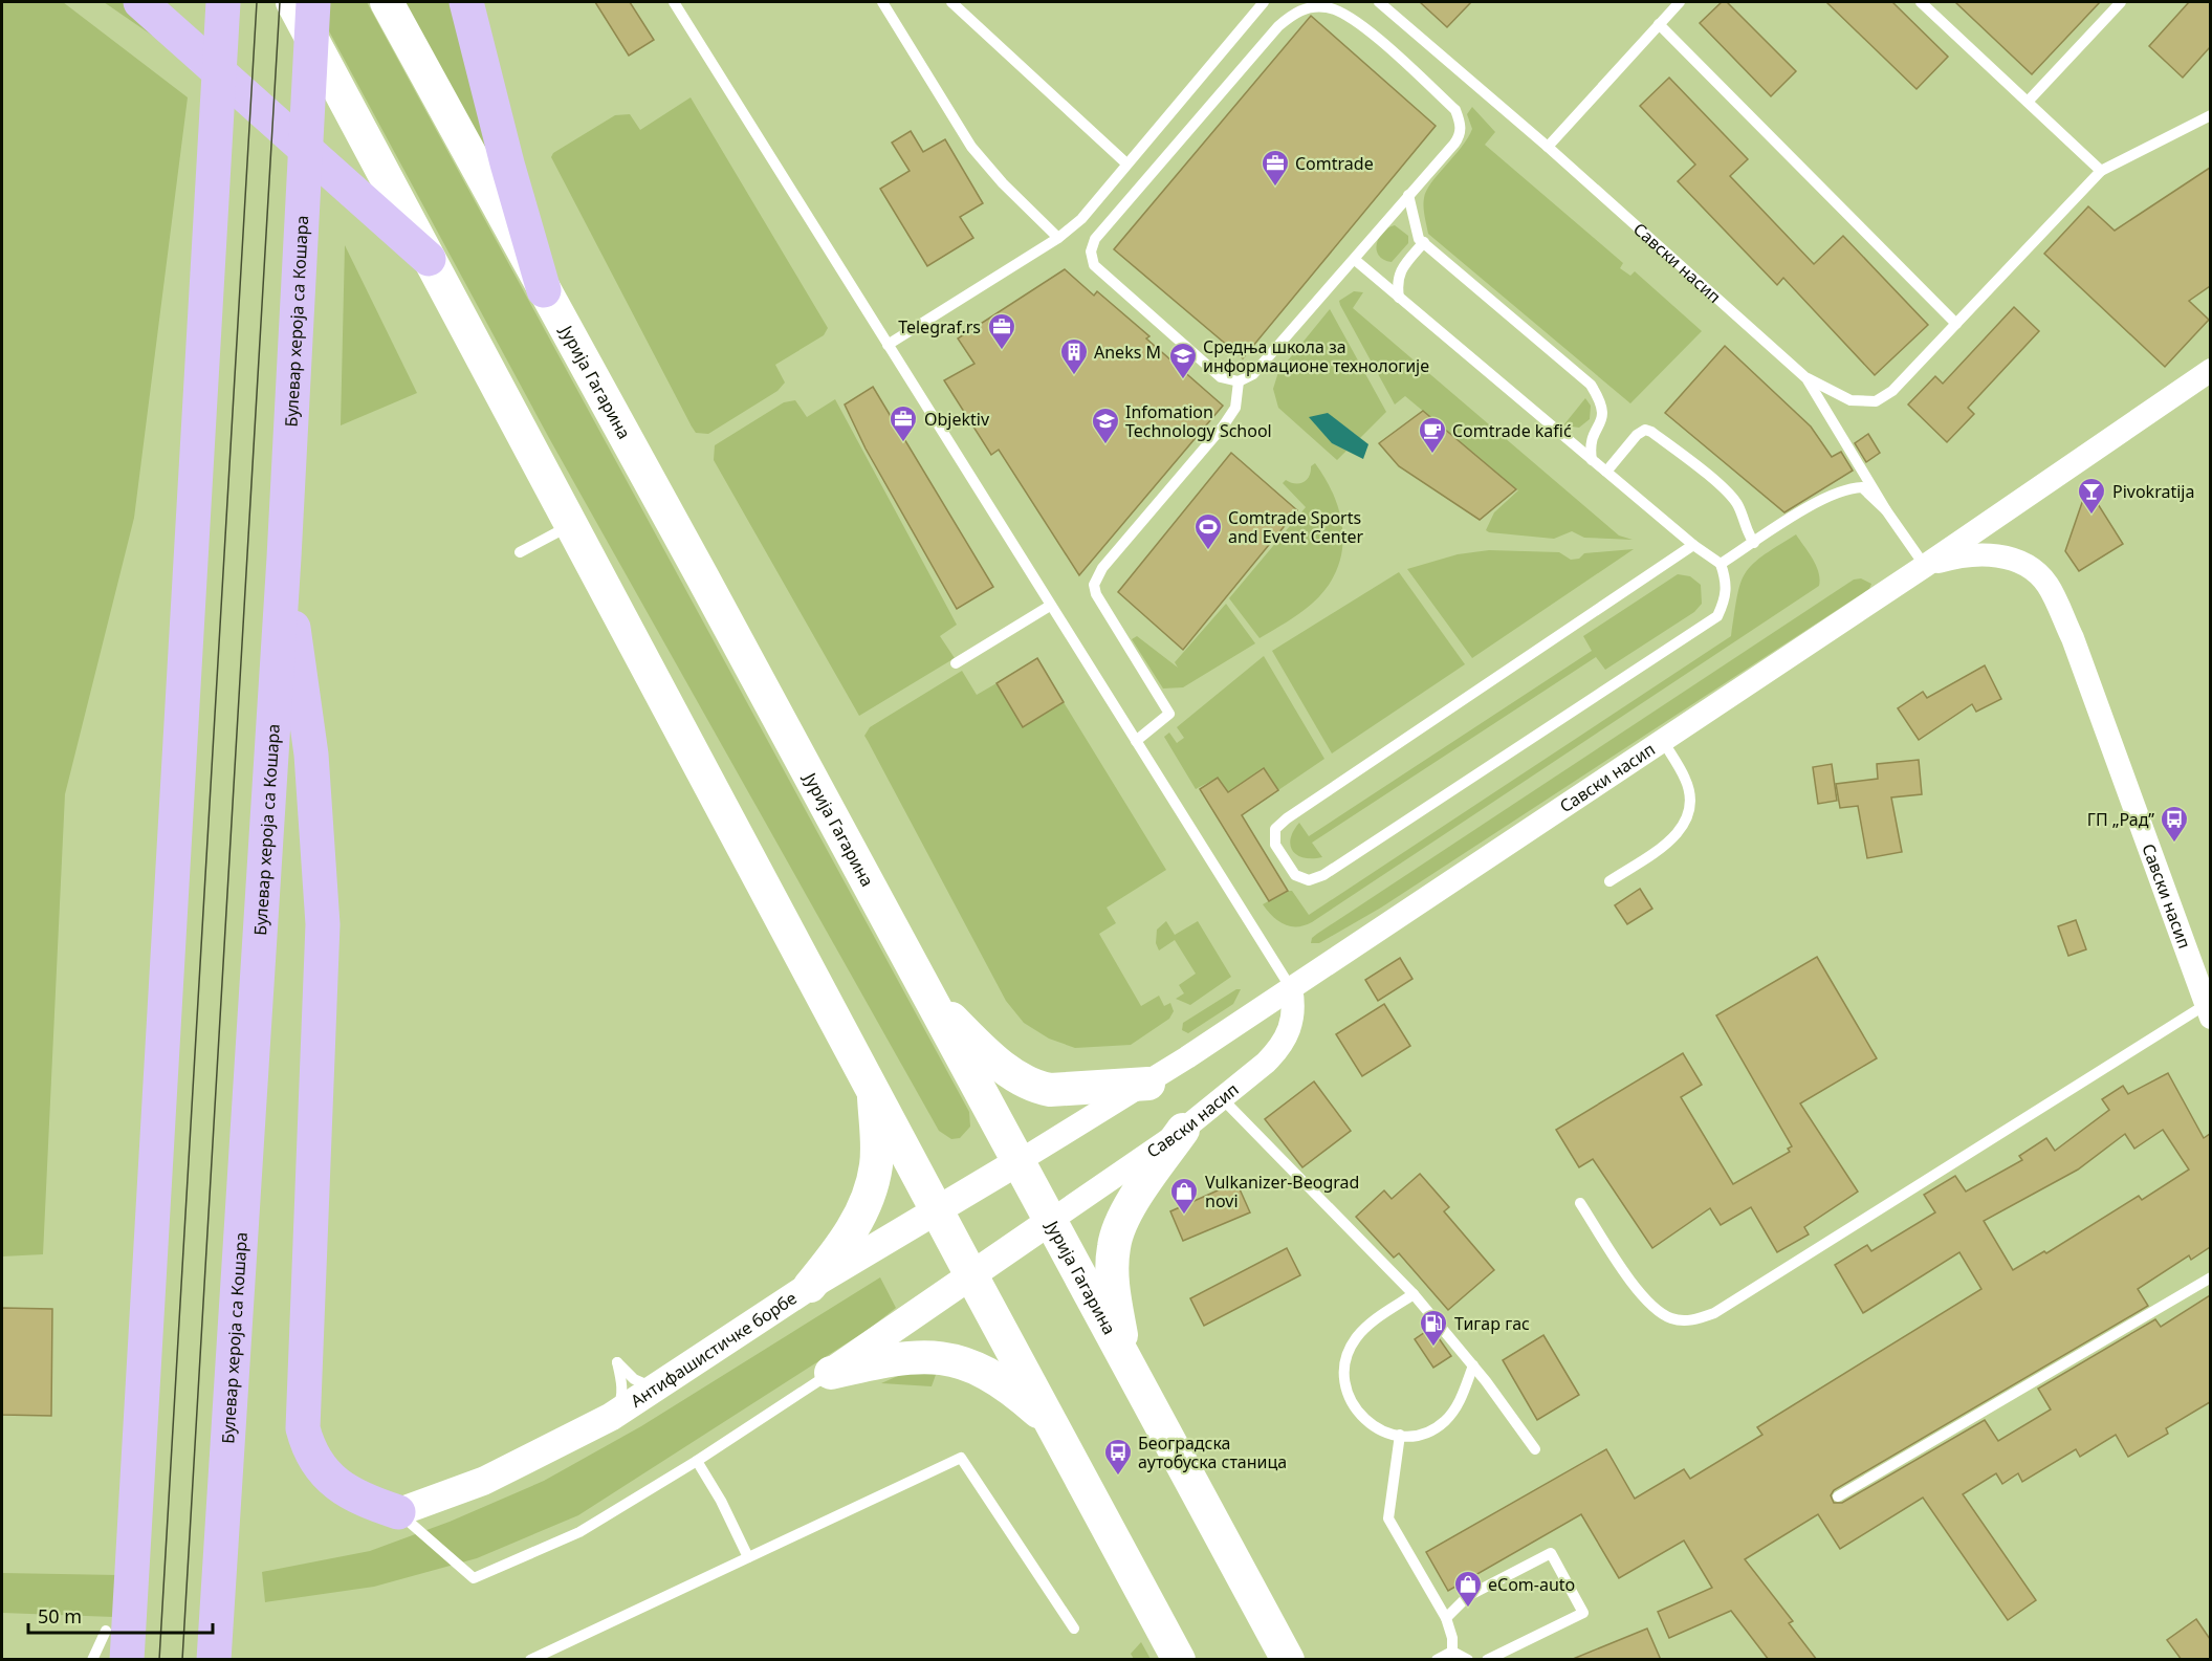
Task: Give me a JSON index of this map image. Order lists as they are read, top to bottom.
{
  "streets": {
    "main road": ["Булевар хероја са Кошара", "Јурија Гагарина"],
    "street": ["Савски насип", "Антифашистичке борбе"]
  },
  "crossings": [
    ["Савски насип", "Јурија Гагарина"],
    ["Савски насип", "Антифашистичке борбе"],
    ["Јурија Гагарина", "Антифашистичке борбе"]
  ],
  "places": {
    "office": ["Comtrade", "Telegraf.rs", "Objektiv"],
    "building": ["Aneks M"],
    "school or university": ["Средња школа за информационе технологије", "Infomation Technology School"],
    "cafe": ["Comtrade kafić"],
    "bar": ["Pivokratija"],
    "sports": ["Comtrade Sports and Event Center"],
    "bus stop": ["ГП „Рад”", "Београдска аутобуска станица"],
    "shop": ["Vulkanizer-Beograd novi", "eCom-auto"],
    "fuel station": ["Тигар гас"]
  },
  "scale_bar": "50 m"
}
